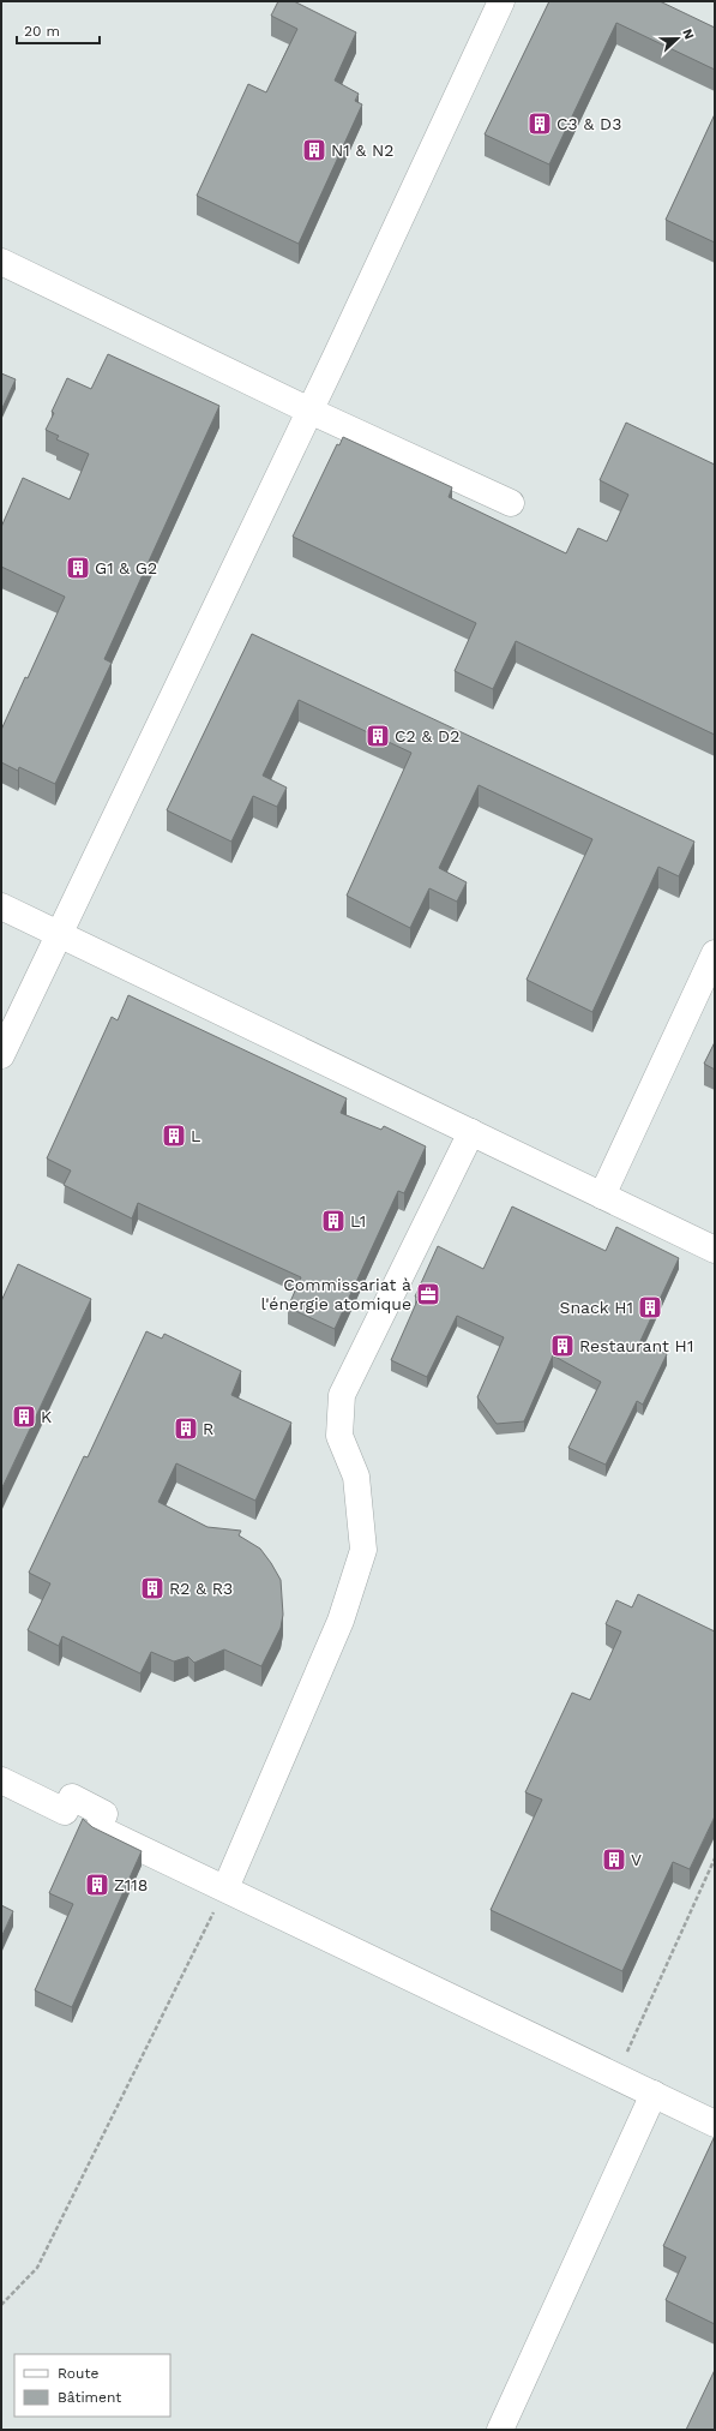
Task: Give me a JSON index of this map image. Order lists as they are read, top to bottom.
{
  "places": {
    "building": [
      "C3 & D3",
      "N1 & N2",
      "G1 & G2",
      "C2 & D2",
      "L",
      "L1",
      "Snack H1",
      "Restaurant H1",
      "K",
      "R",
      "R2 & R3",
      "V",
      "Z118"
    ],
    "office": ["Commissariat à l'énergie atomique"]
  },
  "legend": ["Route", "Bâtiment"],
  "scale_bar": "20 m",
  "north": "right"
}
